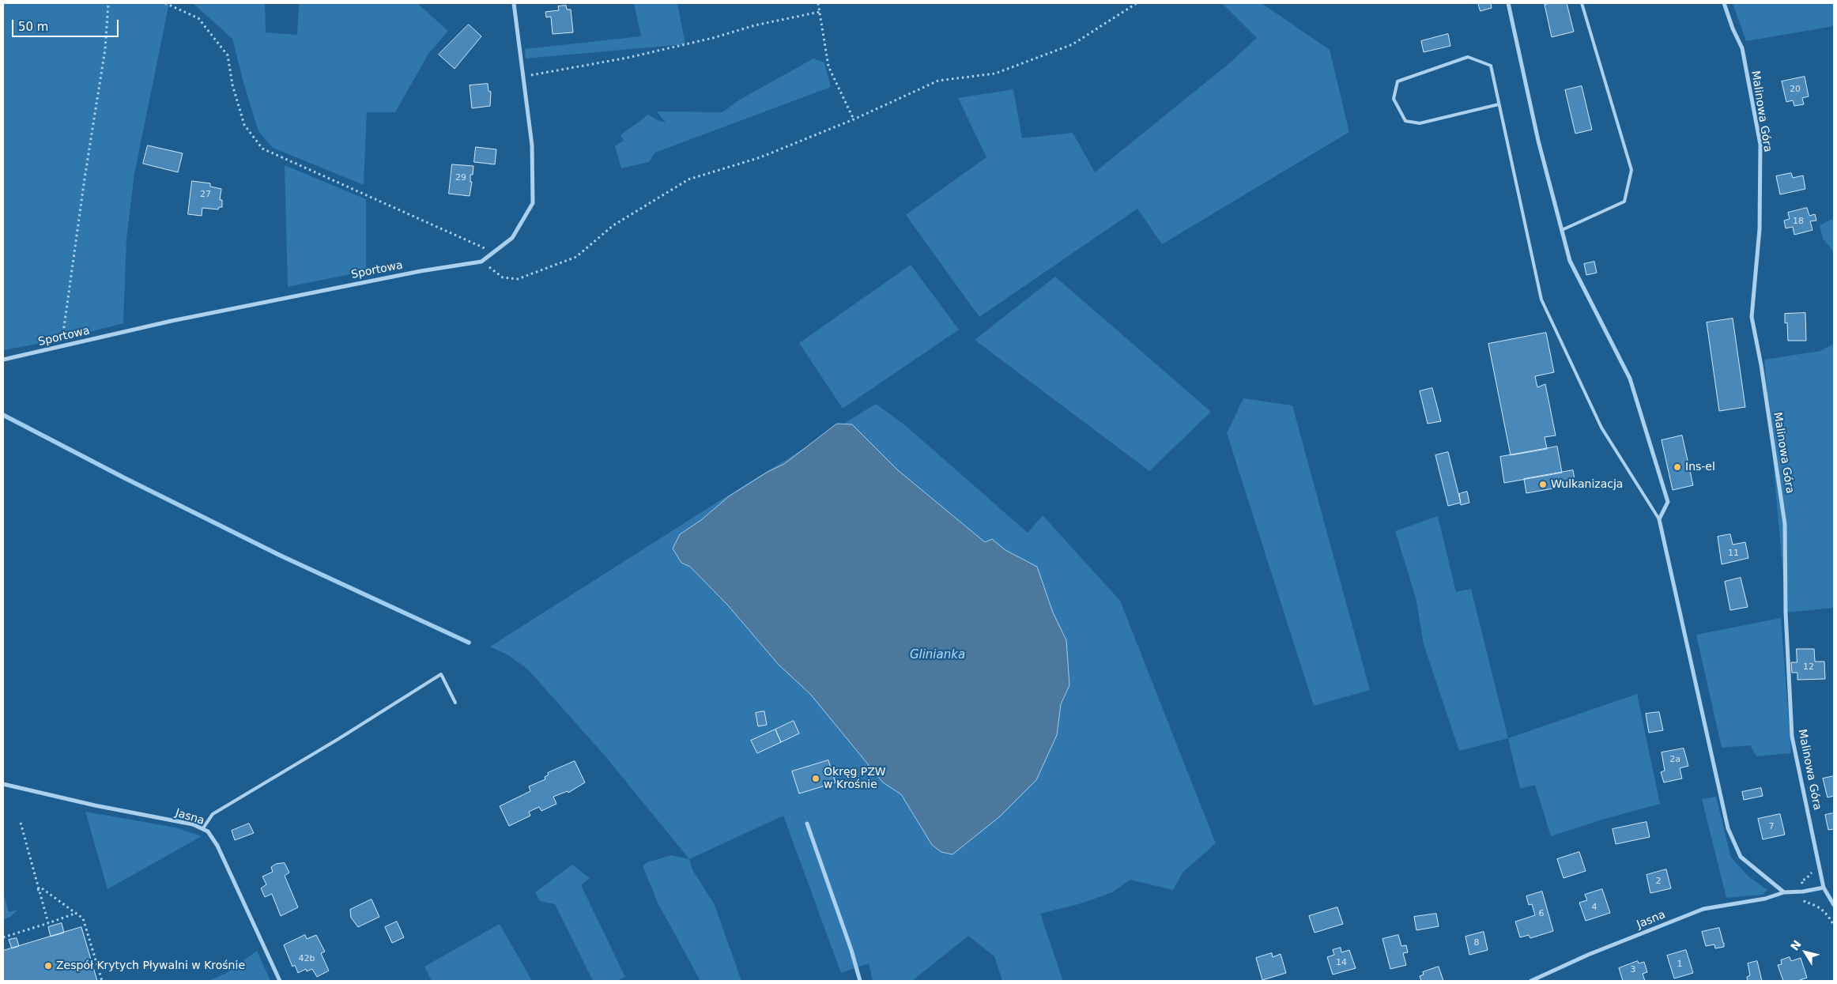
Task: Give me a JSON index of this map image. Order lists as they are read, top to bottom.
{
  "streets": {
    "street": ["Malinowa Góra", "Sportowa", "Jasna"]
  },
  "crossings": [
    ["Malinowa Góra", "Jasna"]
  ],
  "water": ["Glinianka"],
  "places": [
    "Ins-el",
    "Wulkanizacja",
    "Okręg PZW w Krośnie",
    "Zespół Krytych Pływalni w Krośnie"
  ],
  "house_numbers": [
    "20",
    "29",
    "27",
    "18",
    "11",
    "12",
    "2a",
    "7",
    "2",
    "4",
    "6",
    "8",
    "42b",
    "14",
    "1",
    "3"
  ],
  "scale_bar": "50 m",
  "north": "top left"
}
